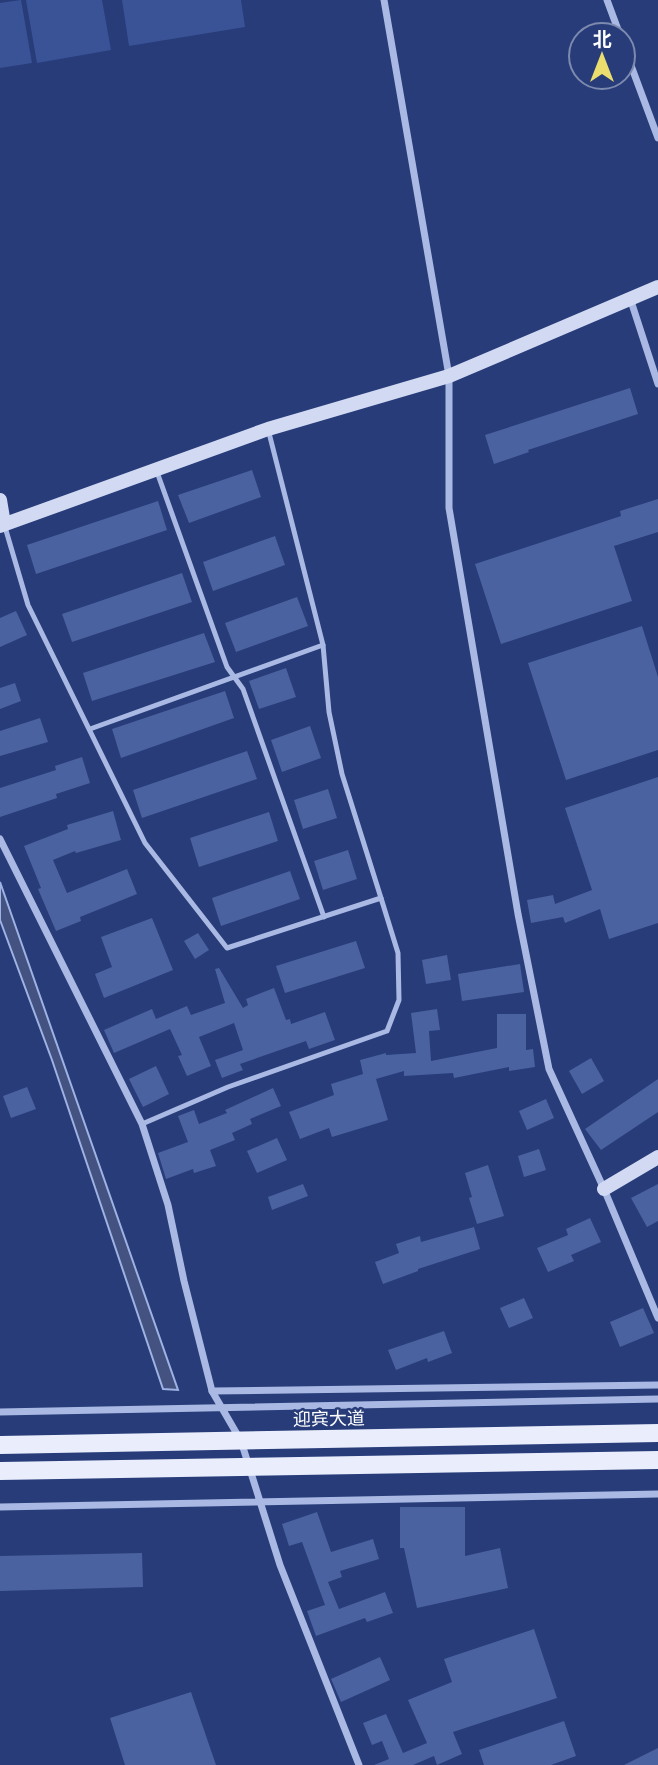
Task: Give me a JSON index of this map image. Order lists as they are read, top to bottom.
{
  "streets": {
    "main road": ["迎宾大道"]
  },
  "north": "top"
}
